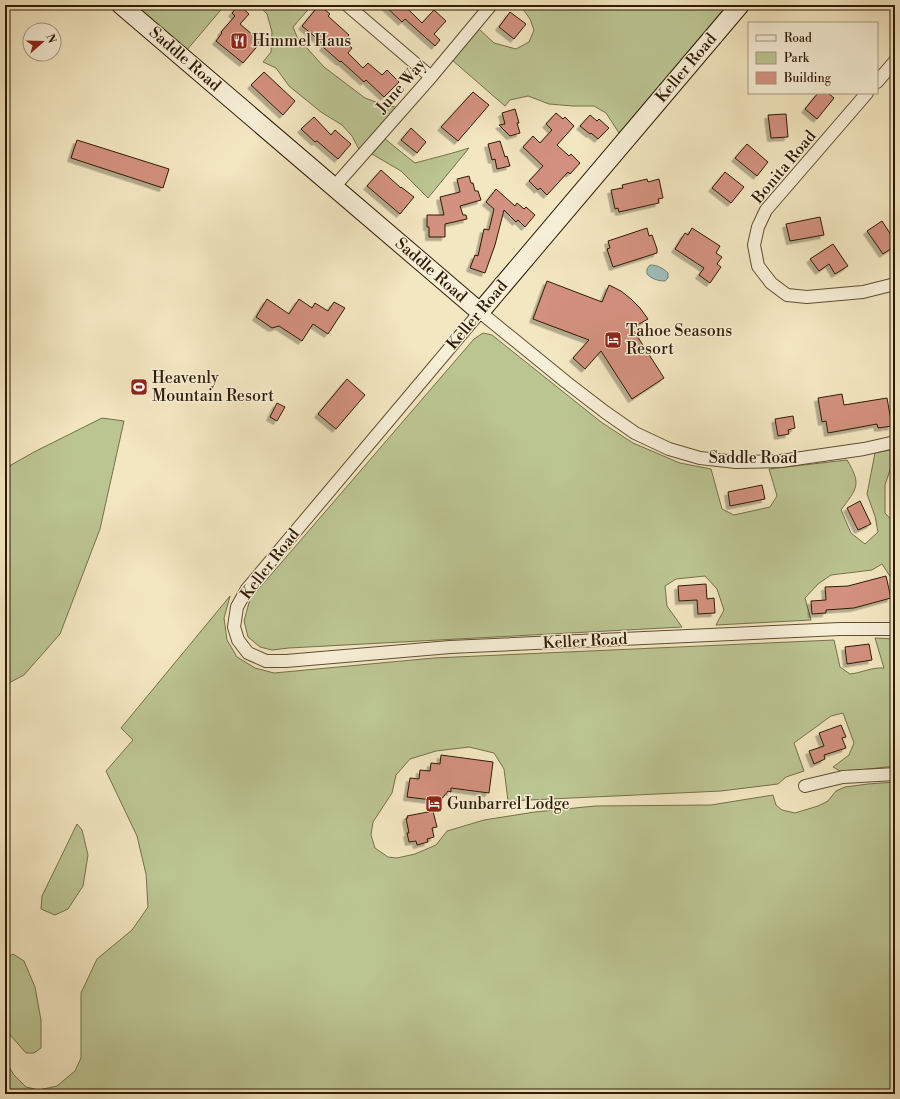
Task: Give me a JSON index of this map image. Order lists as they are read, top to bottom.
{
  "streets": {
    "street": [
      "Saddle Road",
      "Keller Road",
      "June Way",
      "Bonita Road"
    ]
  },
  "crossings": [
    ["Saddle Road", "Keller Road"],
    ["Saddle Road", "June Way"]
  ],
  "places": {
    "restaurant": ["Himmel Haus"],
    "hotel": ["Tahoe Seasons Resort", "Gunbarrel Lodge"],
    "sports": ["Heavenly Mountain Resort"]
  },
  "legend": ["Road", "Park", "Building"],
  "north": "right"
}
